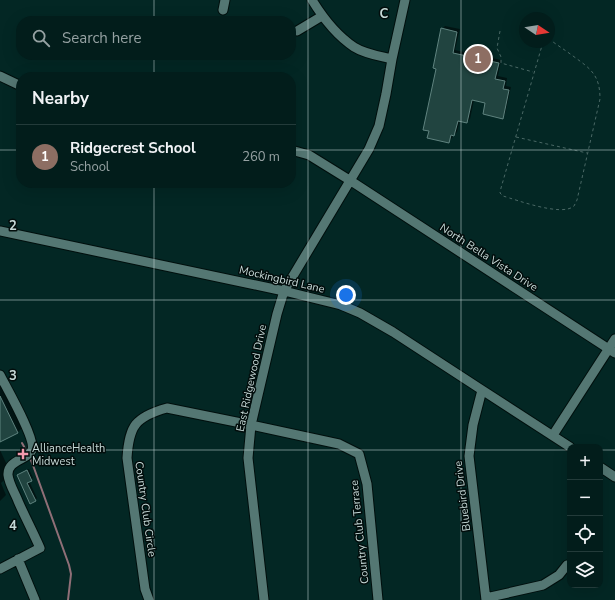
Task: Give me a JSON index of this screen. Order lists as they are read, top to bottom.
{
  "streets": {
    "street": [
      "North Bella Vista Drive",
      "Mockingbird Lane",
      "East Ridgewood Drive",
      "Bluebird Drive",
      "Country Club Circle",
      "Country Club Terrace"
    ]
  },
  "crossings": [
    ["North Bella Vista Drive", "East Ridgewood Drive"],
    ["Mockingbird Lane", "East Ridgewood Drive"],
    ["Mockingbird Lane", "Bluebird Drive"],
    ["East Ridgewood Drive", "Country Club Circle"],
    ["East Ridgewood Drive", "Country Club Terrace"],
    ["Country Club Circle", "Country Club Terrace"]
  ],
  "places": {
    "health": ["AllianceHealth Midwest"]
  },
  "north": "right",
  "page": {
    "search": "Search here",
    "pins": "1",
    "heading": "Nearby",
    "list": [
      {
        "mark": "1",
        "name": "Ridgecrest School",
        "note": "School",
        "value": "260 m"
      }
    ],
    "map_buttons": ["+", "−"]
  },
  "grid": {
    "columns": ["C"],
    "rows": ["2", "3", "4"]
  }
}
